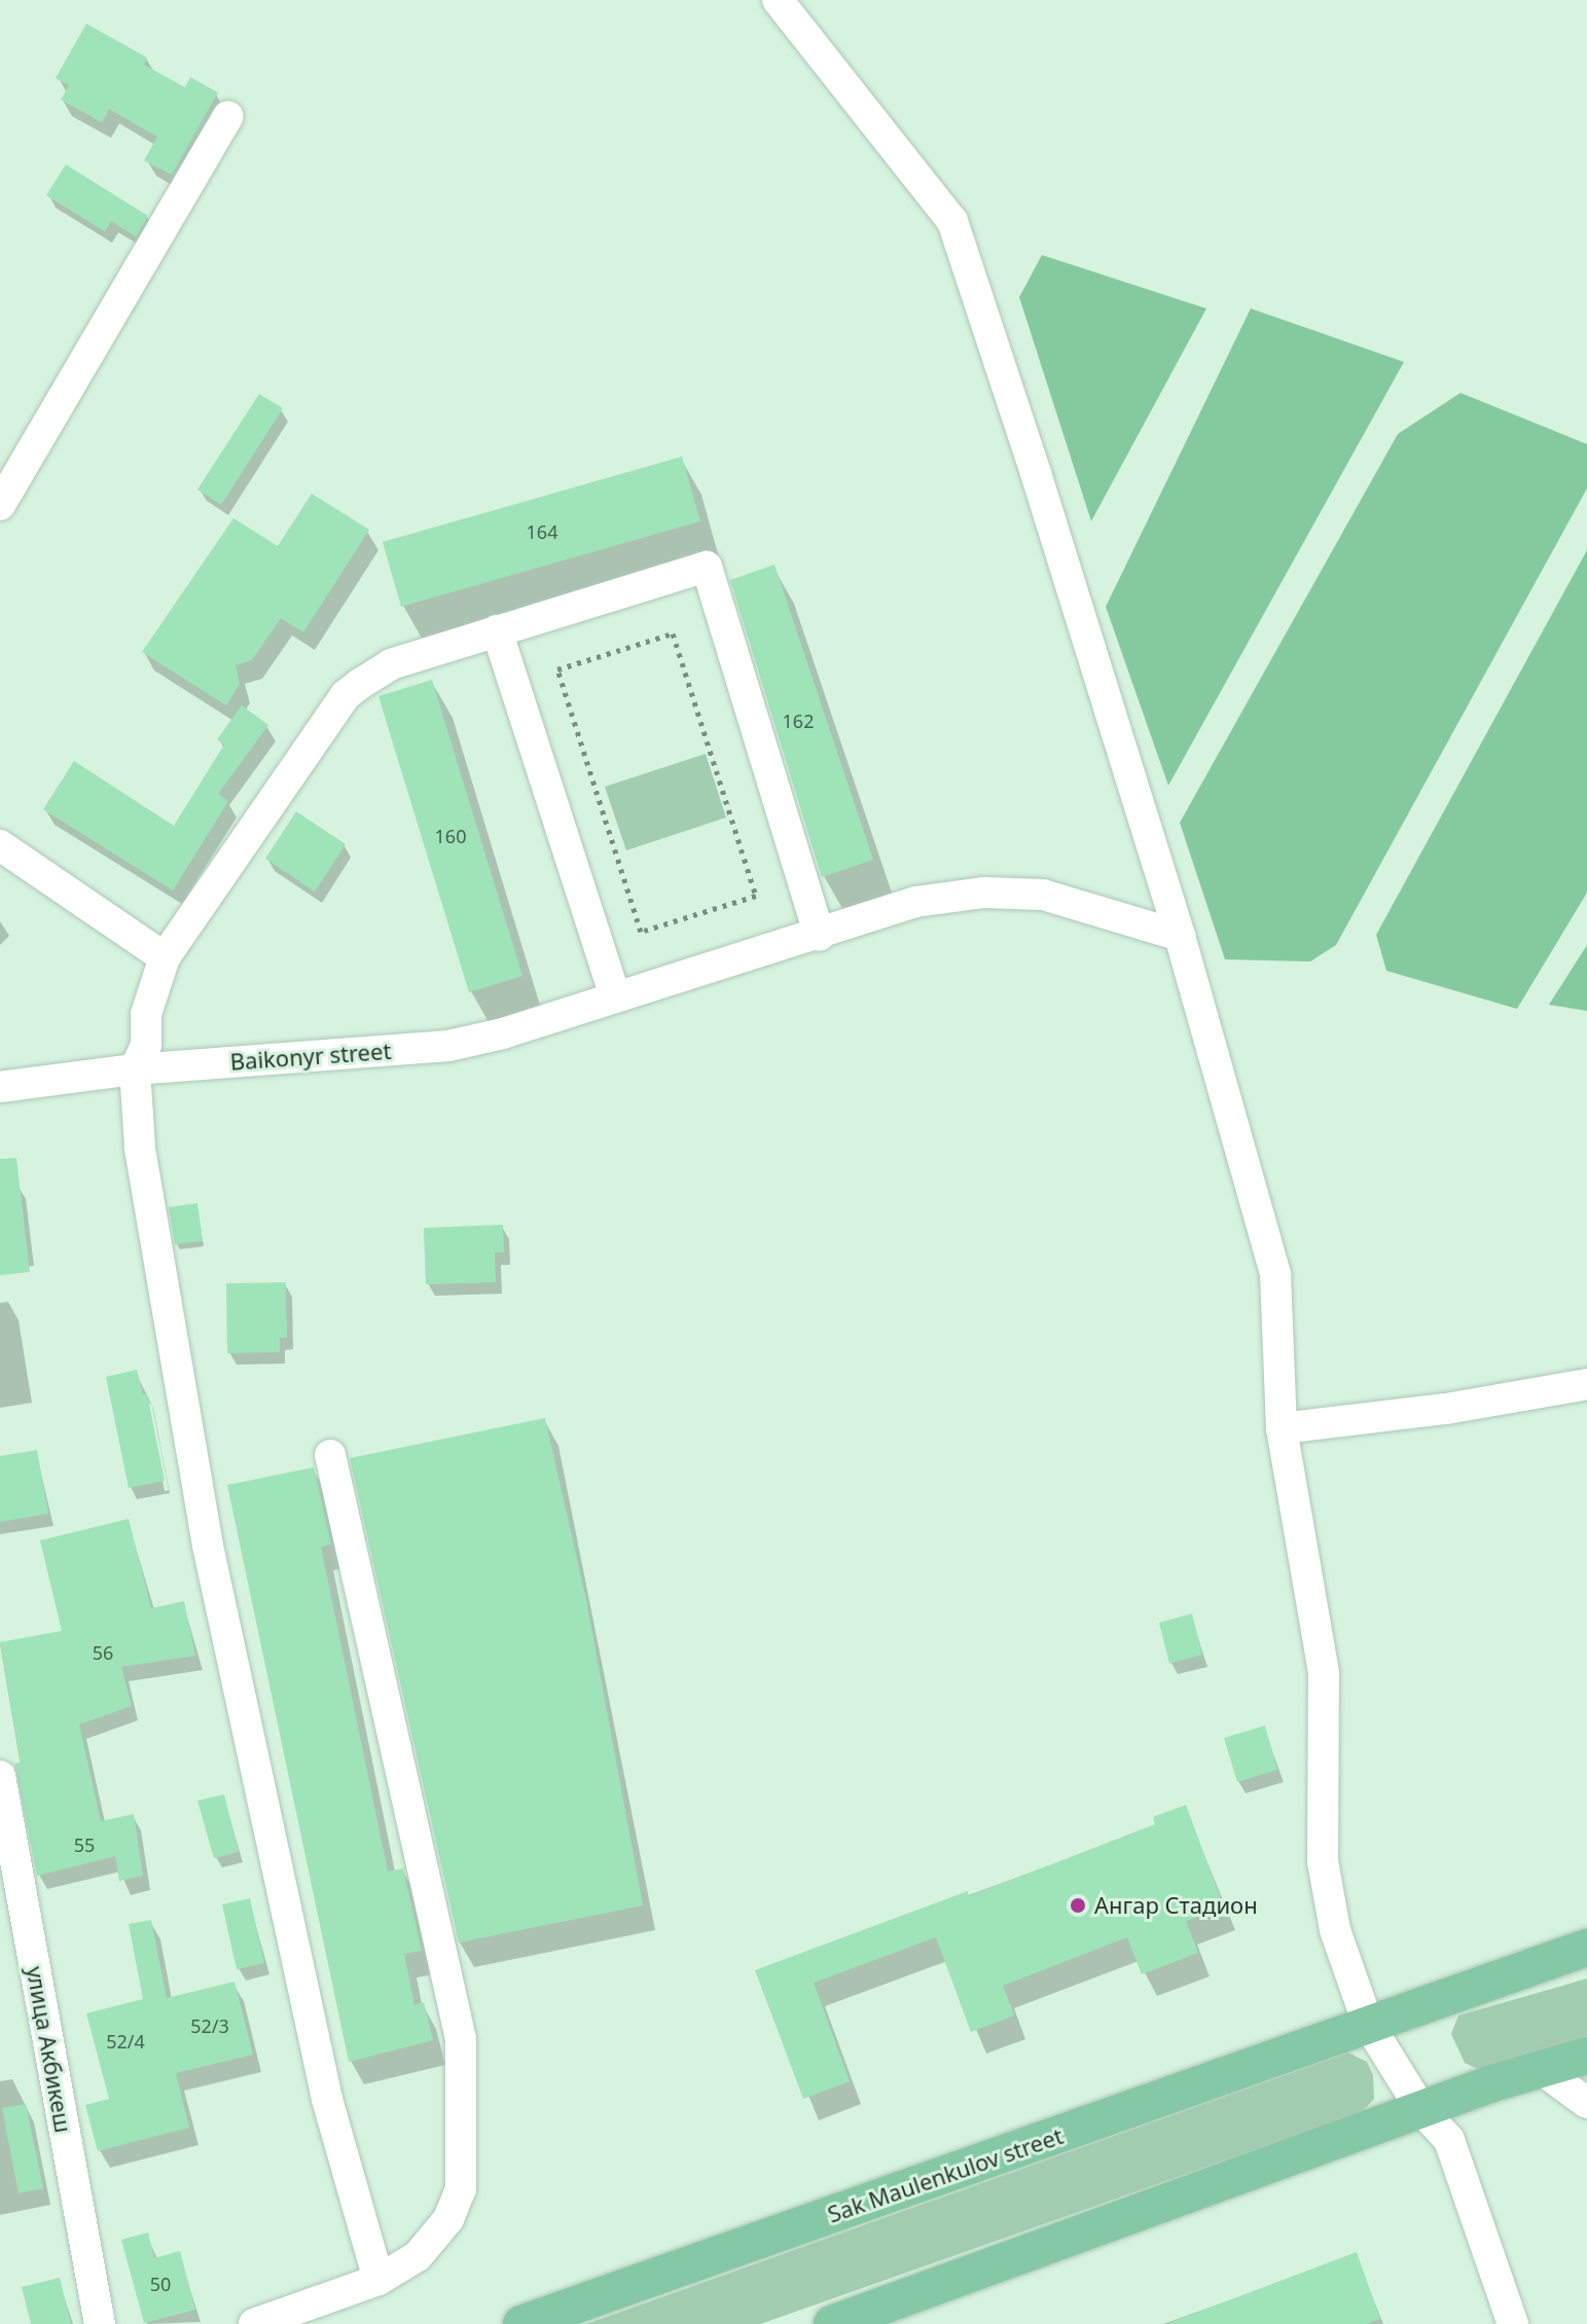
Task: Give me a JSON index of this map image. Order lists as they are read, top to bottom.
{
  "streets": {
    "main road": ["Sak Maulenkulov street"],
    "street": ["Baikonyr street", "улица Акбикеш"]
  },
  "places": ["Ангар Стадион"],
  "house_numbers": [
    "164",
    "162",
    "160",
    "56",
    "55",
    "52/3",
    "52/4",
    "50"
  ]
}
